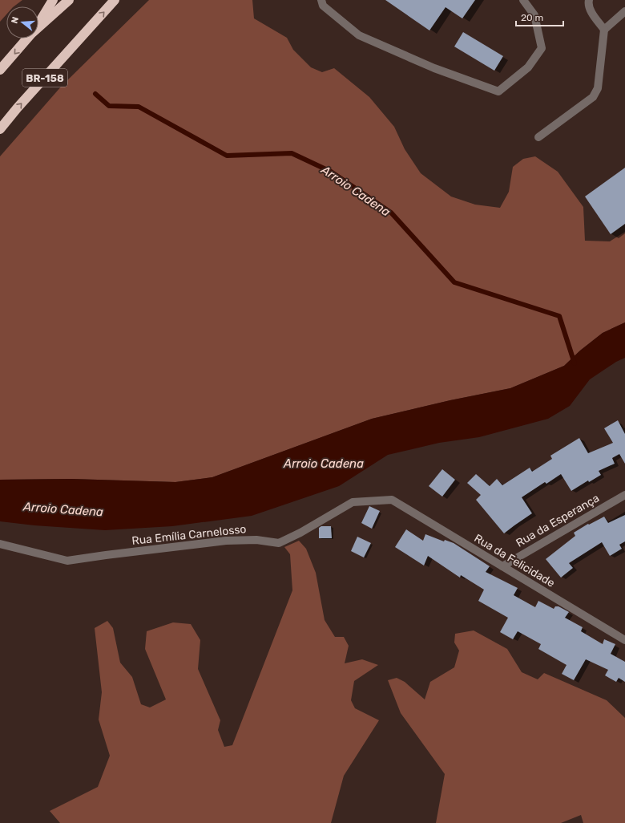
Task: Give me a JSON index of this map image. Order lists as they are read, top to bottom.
{
  "streets": {
    "highway": ["BR-158"],
    "street": ["Rua da Esperança", "Rua Emília Carnelosso", "Rua da Felicidade"]
  },
  "crossings": [
    ["Rua da Esperança", "Rua da Felicidade"],
    ["Rua Emília Carnelosso", "Rua da Felicidade"]
  ],
  "water": ["Arroio Cadena"],
  "scale_bar": "20 m",
  "north": "left"
}
